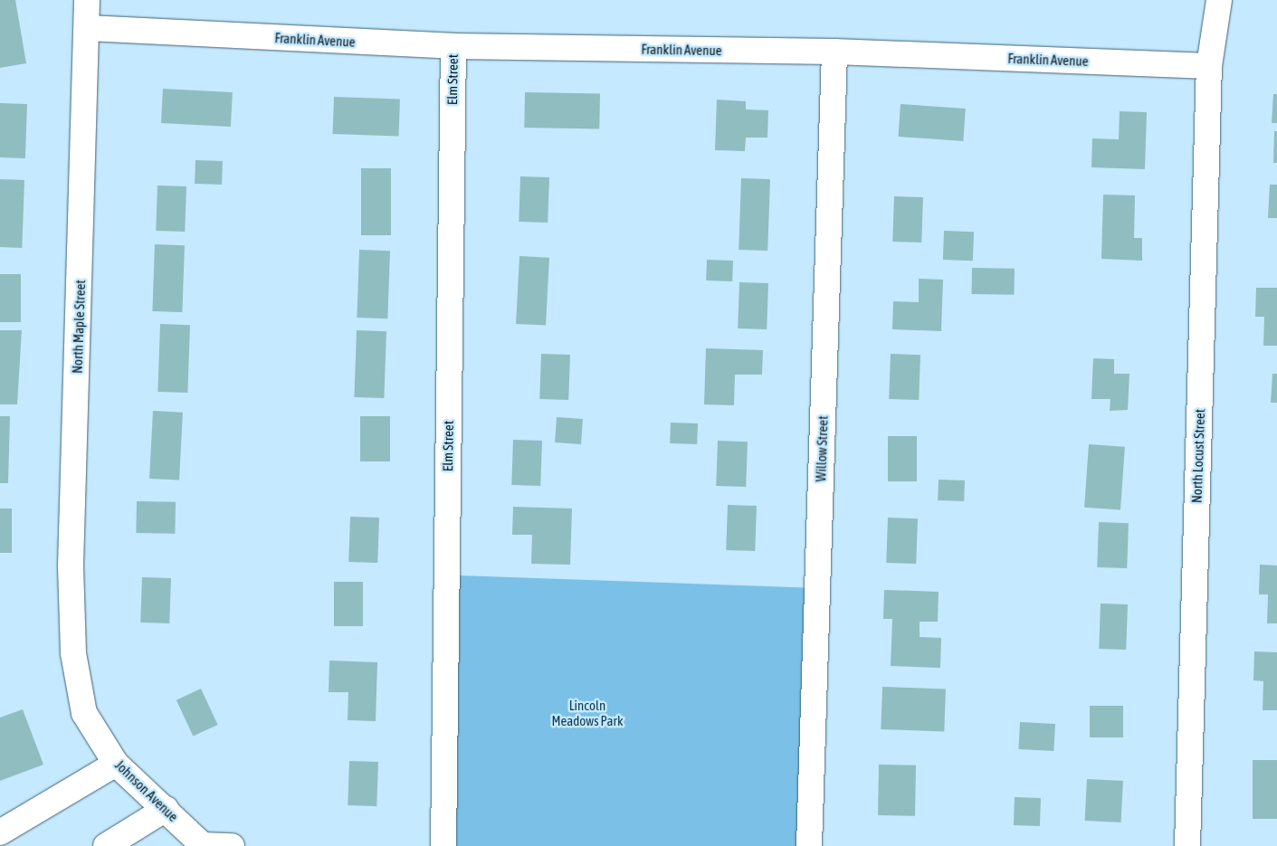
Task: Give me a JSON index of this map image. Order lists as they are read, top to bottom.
{
  "streets": {
    "street": [
      "Franklin Avenue",
      "Elm Street",
      "North Maple Street",
      "Willow Street",
      "North Locust Street",
      "Johnson Avenue"
    ]
  },
  "crossings": [
    ["Franklin Avenue", "Elm Street"],
    ["Franklin Avenue", "North Maple Street"],
    ["Franklin Avenue", "Willow Street"],
    ["Franklin Avenue", "North Locust Street"],
    ["North Maple Street", "Johnson Avenue"]
  ],
  "parks": ["Lincoln Meadows Park"]
}
